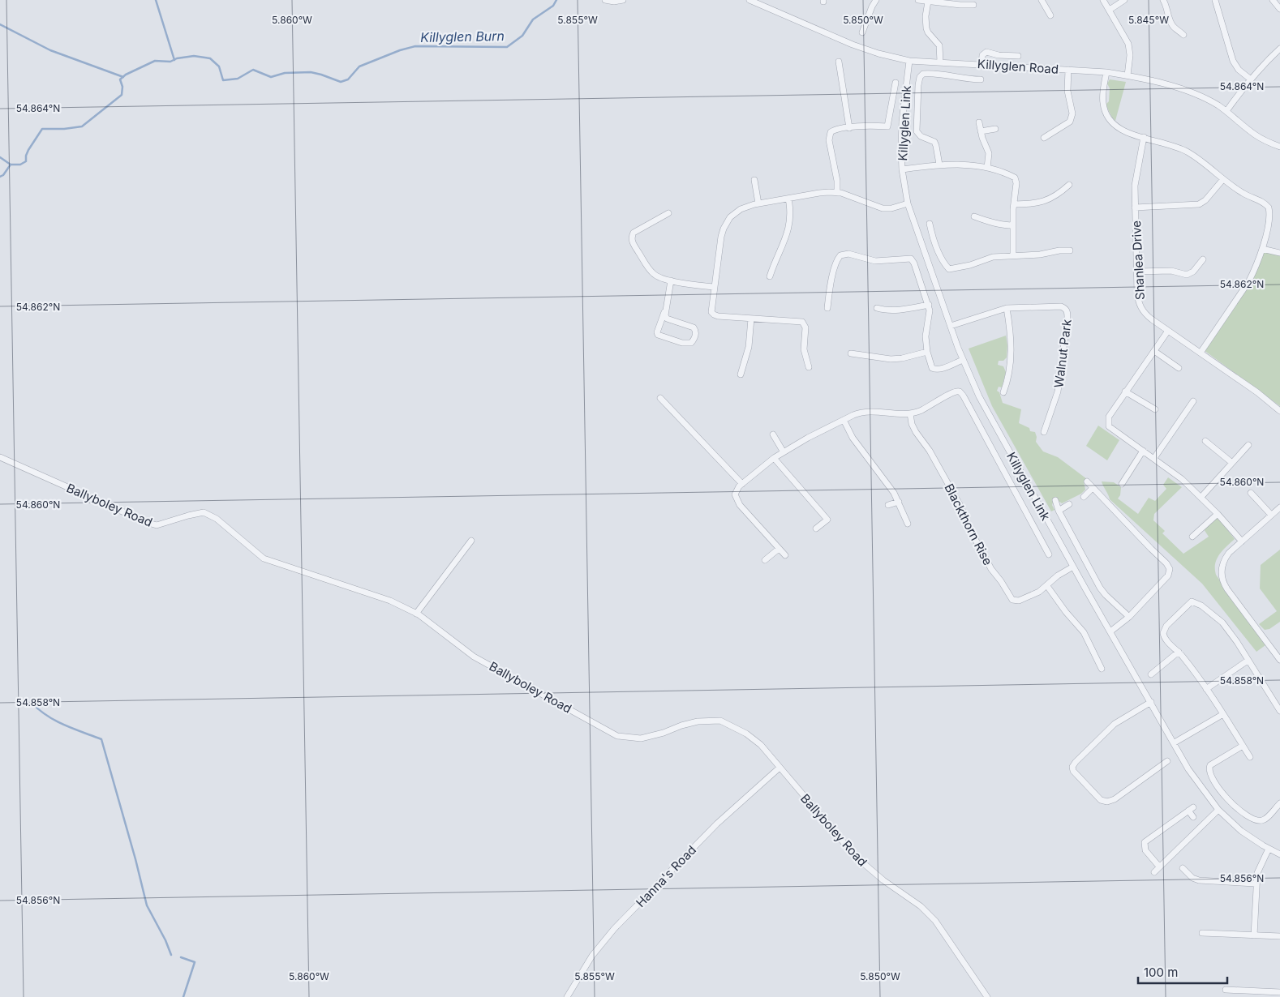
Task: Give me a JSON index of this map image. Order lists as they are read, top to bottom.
{
  "streets": {
    "street": [
      "Killyglen Road",
      "Killyglen Link",
      "Shanlea Drive",
      "Walnut Park",
      "Ballyboley Road",
      "Blackthorn Rise",
      "Hanna's Road"
    ]
  },
  "crossings": [
    ["Killyglen Road", "Killyglen Link"],
    ["Killyglen Link", "Walnut Park"],
    ["Killyglen Link", "Blackthorn Rise"],
    ["Ballyboley Road", "Hanna's Road"]
  ],
  "water": ["Killyglen Burn"],
  "scale_bar": "100 m",
  "coordinates": [
    "5.860°W",
    "5.855°W",
    "5.850°W",
    "5.845°W",
    "54.864°N",
    "54.862°N",
    "54.860°N",
    "54.858°N",
    "54.856°N"
  ]
}
